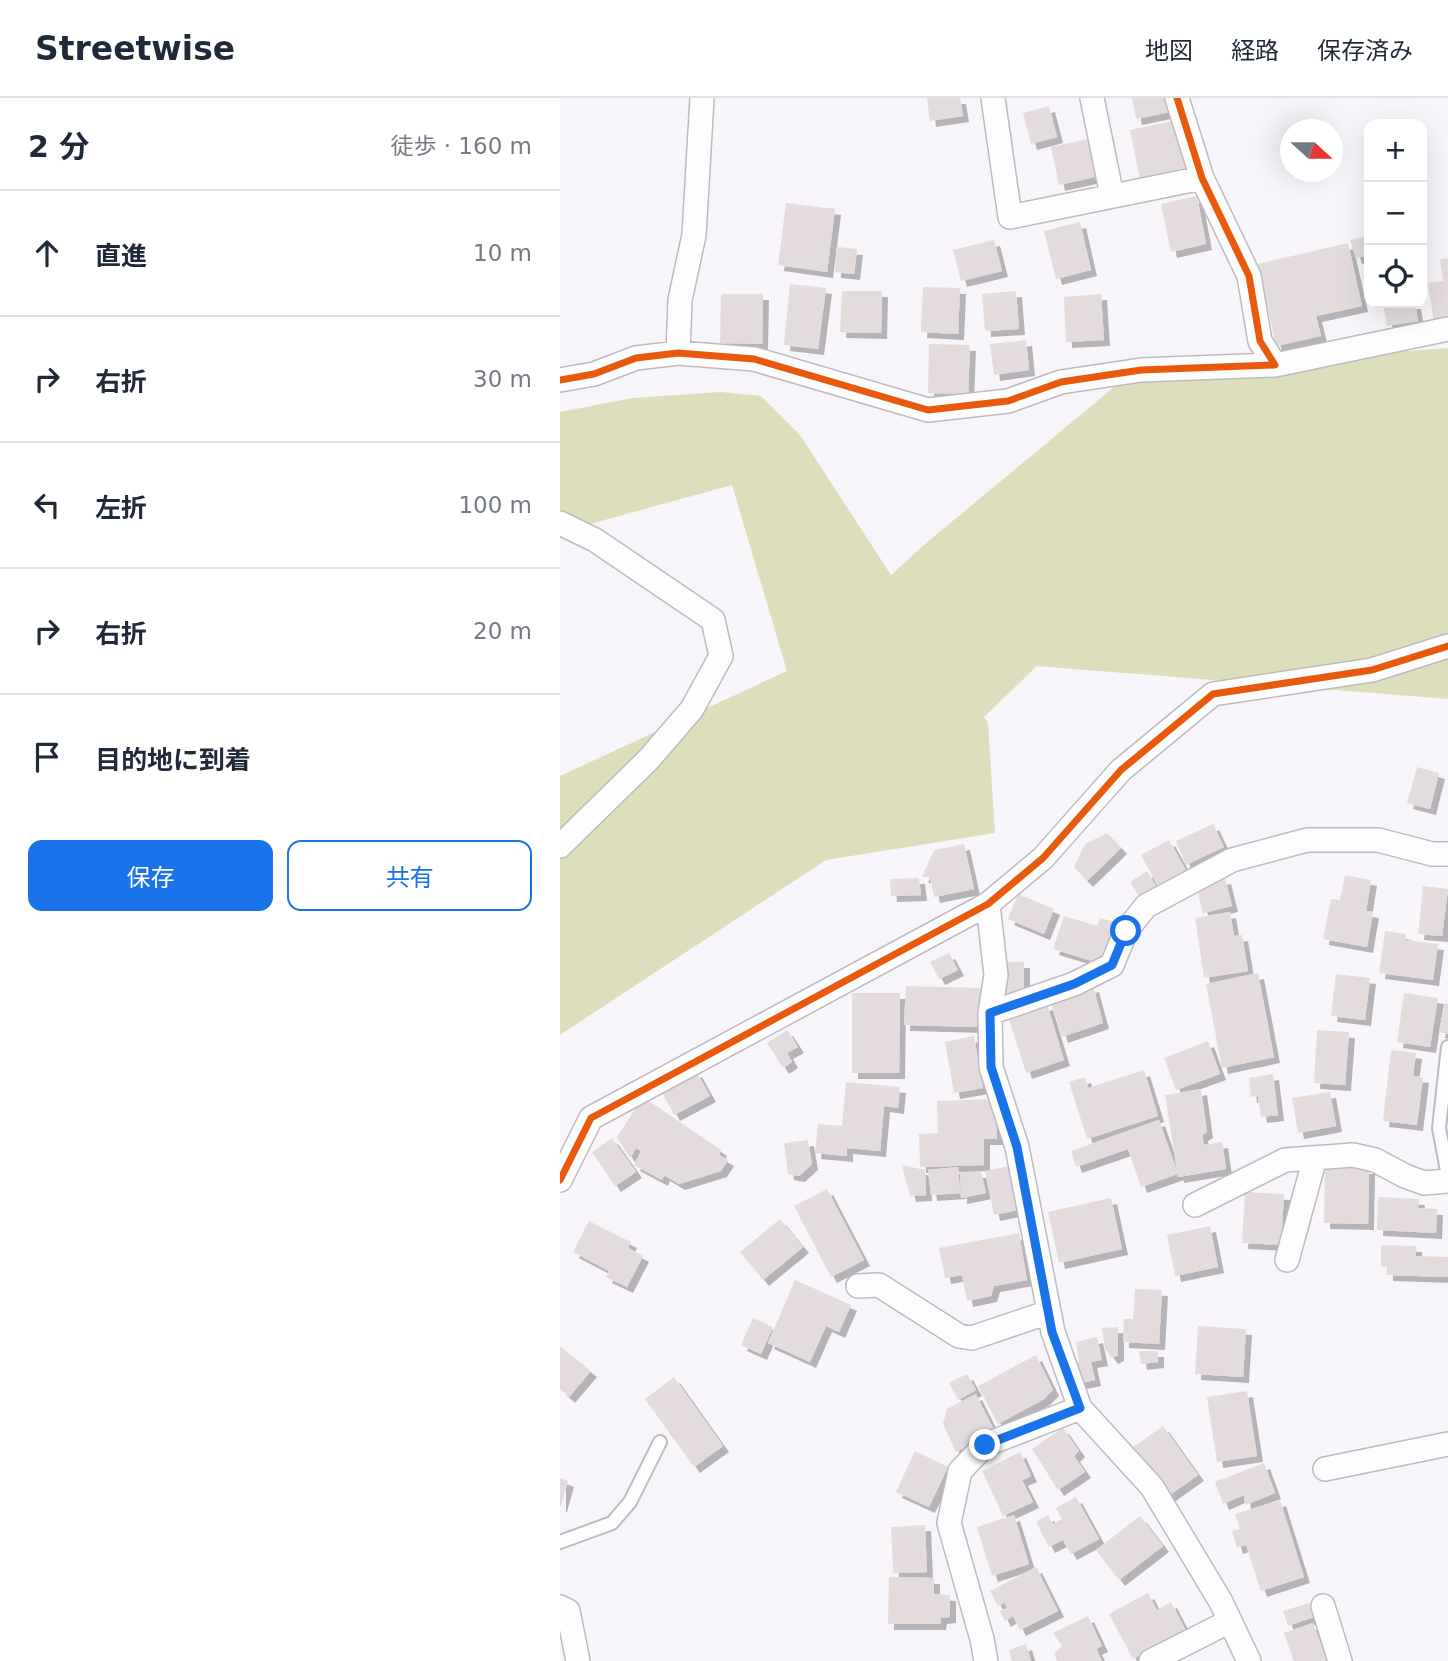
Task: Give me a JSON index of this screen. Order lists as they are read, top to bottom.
{
  "north": "right",
  "page": {
    "header": "Streetwise",
    "nav": ["地図", "経路", "保存済み"],
    "heading": ["2 分", "徒歩 · 160 m"],
    "map_buttons": ["+", "−"],
    "list": [
      ["直進", "10 m"],
      ["右折", "30 m"],
      ["左折", "100 m"],
      ["右折", "20 m"],
      "目的地に到着"
    ],
    "buttons": ["保存", "共有"]
  }
}
